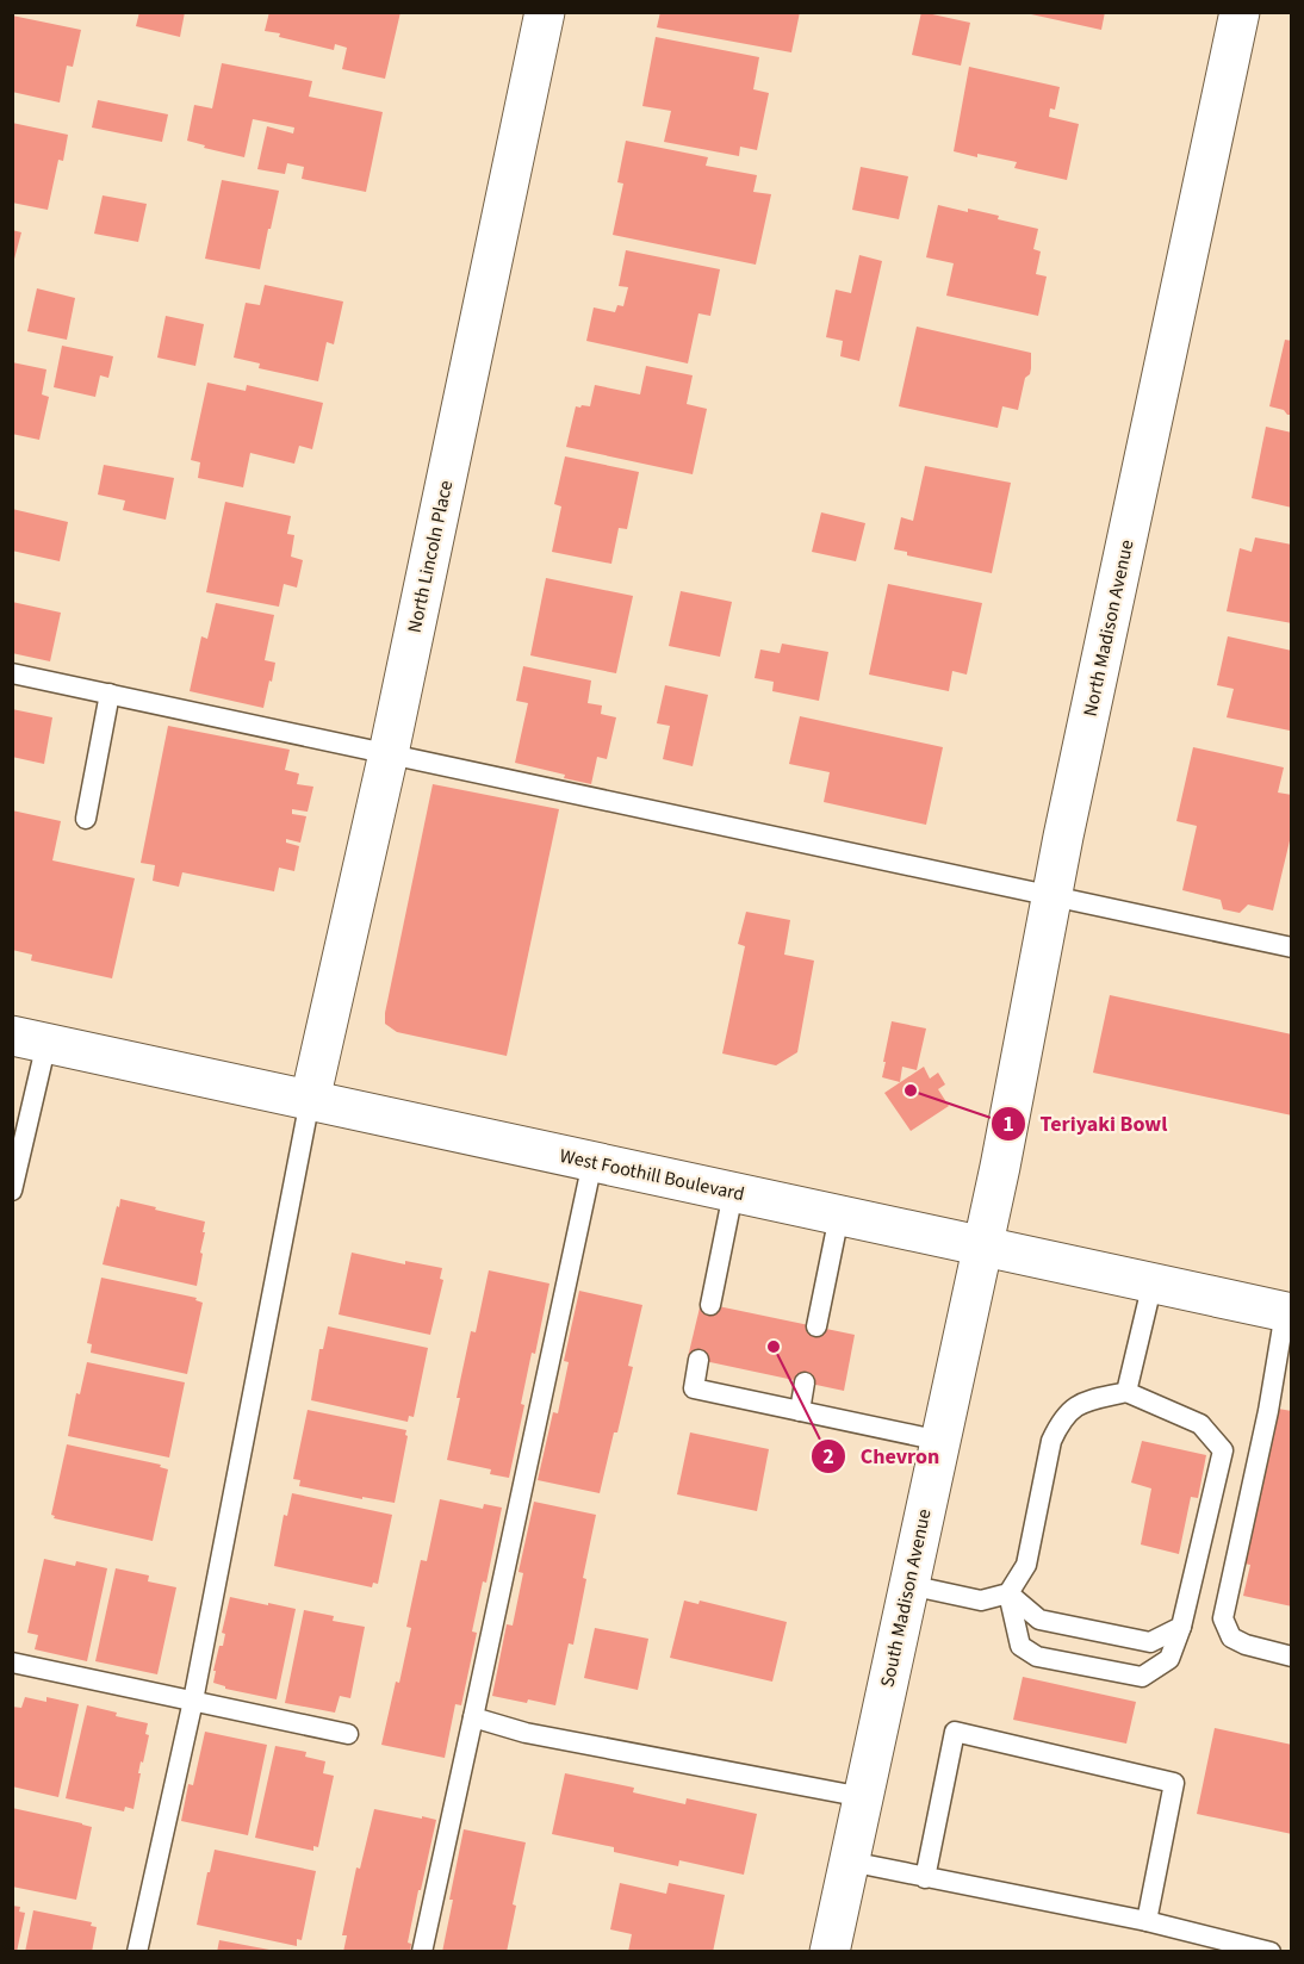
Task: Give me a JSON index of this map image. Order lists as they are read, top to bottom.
{
  "streets": {
    "street": [
      "North Lincoln Place",
      "North Madison Avenue",
      "West Foothill Boulevard",
      "South Madison Avenue"
    ]
  },
  "crossings": [
    ["North Lincoln Place", "West Foothill Boulevard"],
    ["North Madison Avenue", "West Foothill Boulevard"],
    ["North Madison Avenue", "South Madison Avenue"],
    ["West Foothill Boulevard", "South Madison Avenue"]
  ],
  "places": ["Teriyaki Bowl", "Chevron"]
}
